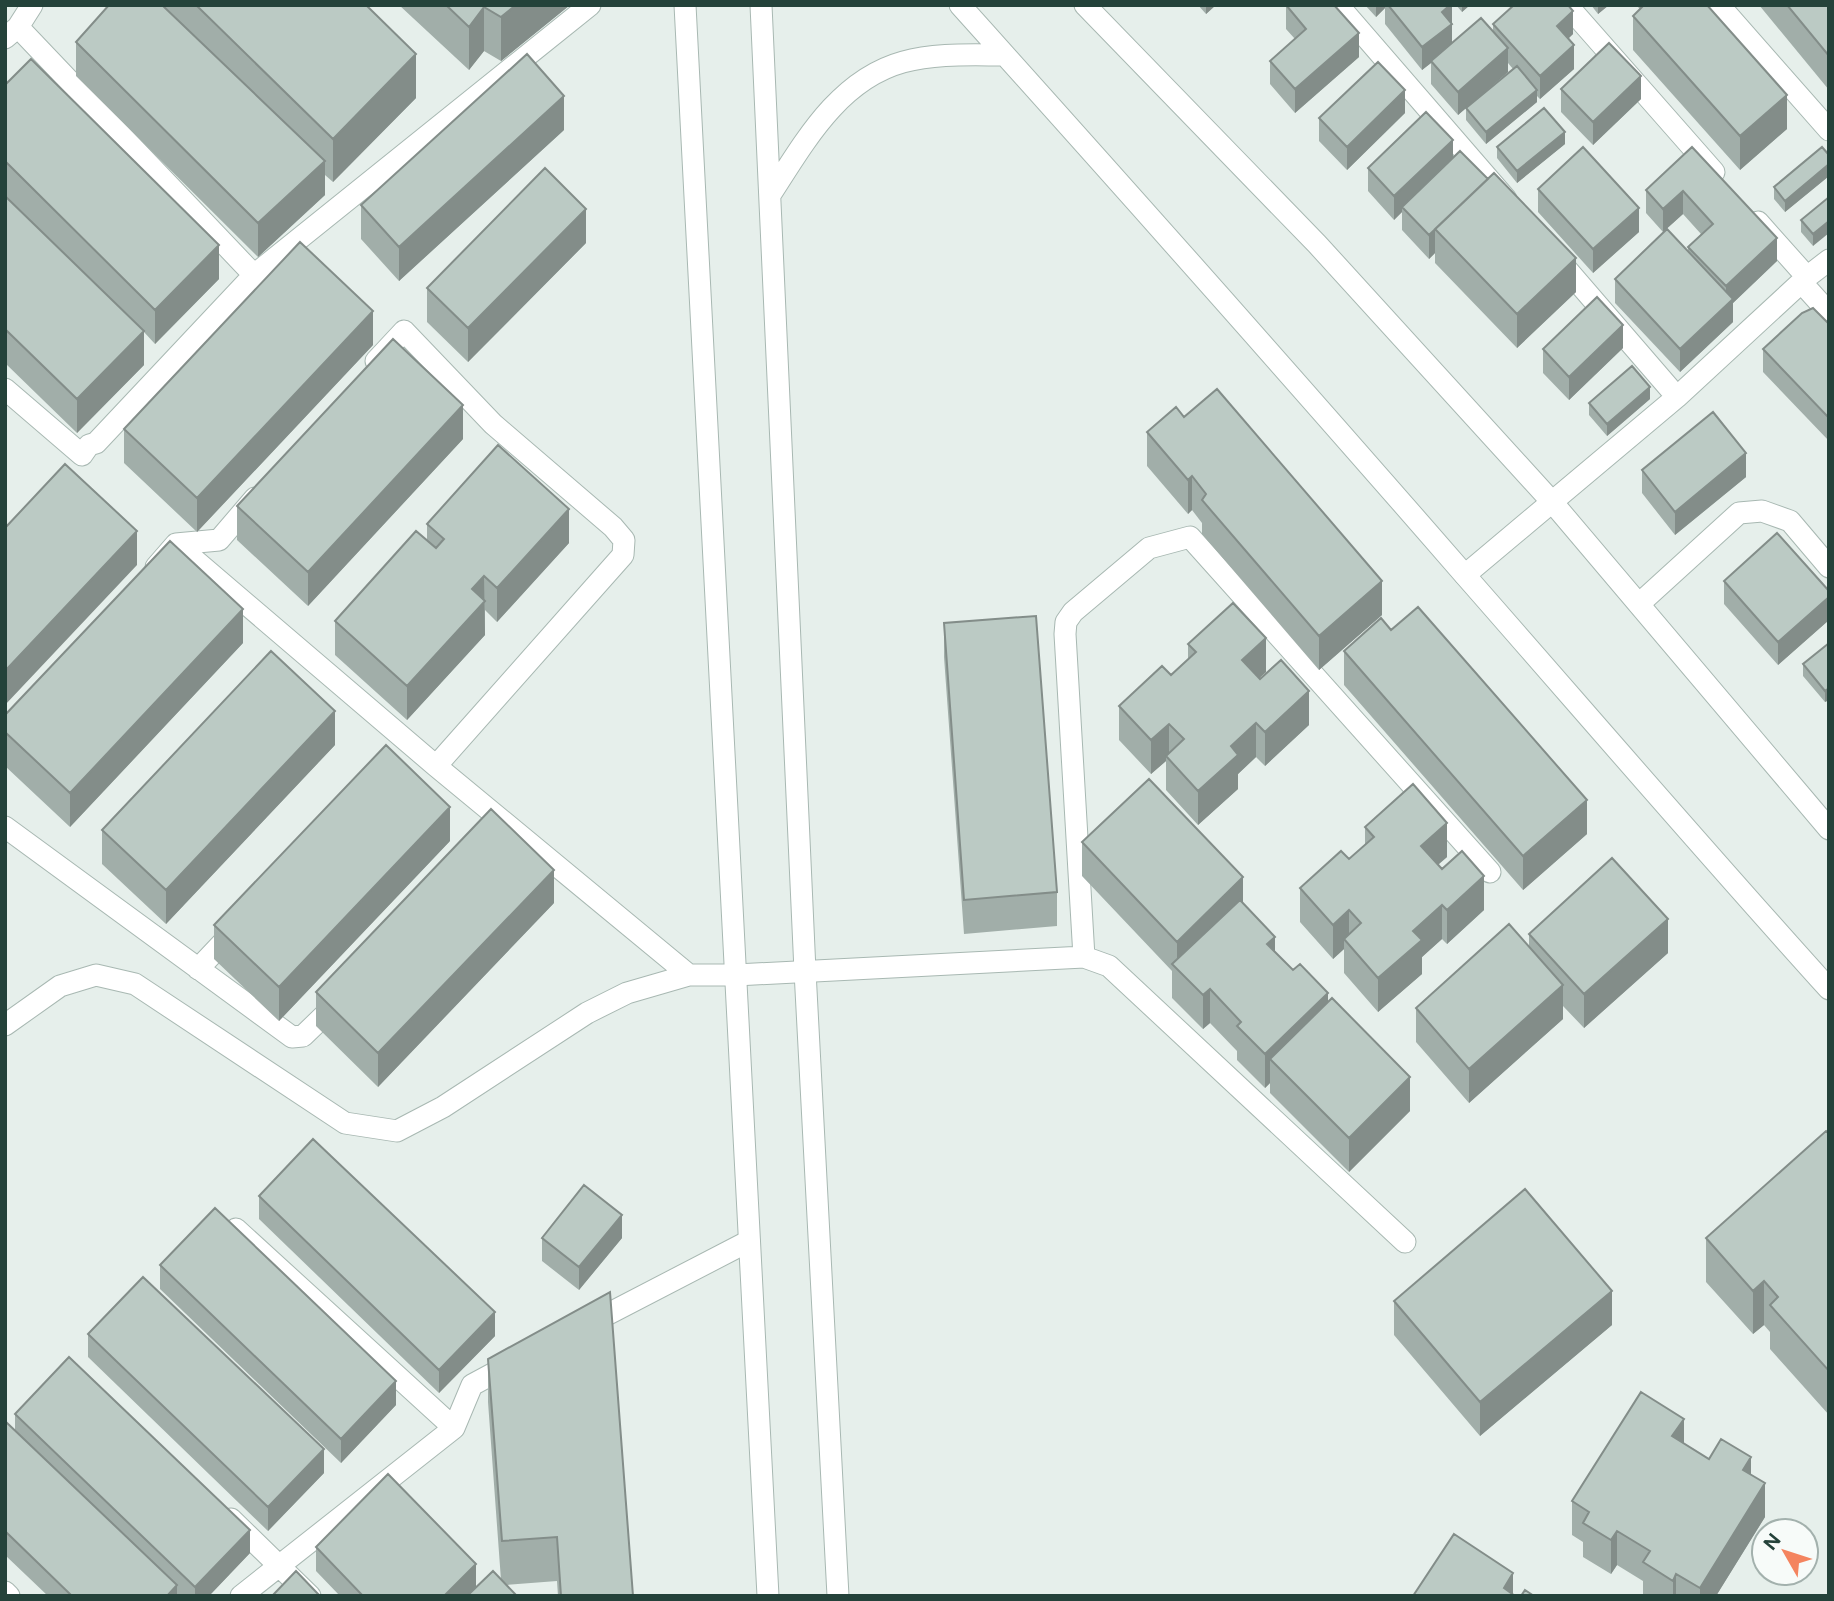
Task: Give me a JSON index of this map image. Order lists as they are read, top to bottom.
{
  "north": "top left"
}
